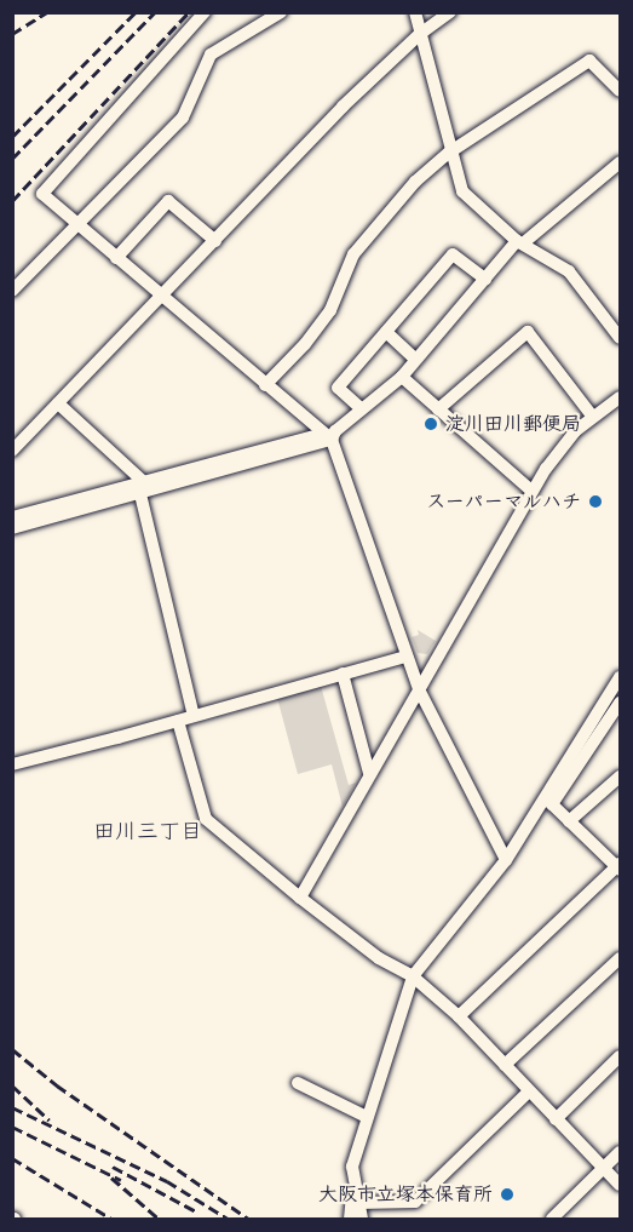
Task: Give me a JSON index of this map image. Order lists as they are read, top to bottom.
{
  "districts": ["田川三丁目"],
  "places": ["淀川田川郵便局", "スーパーマルハチ", "大阪市立塚本保育所"]
}
